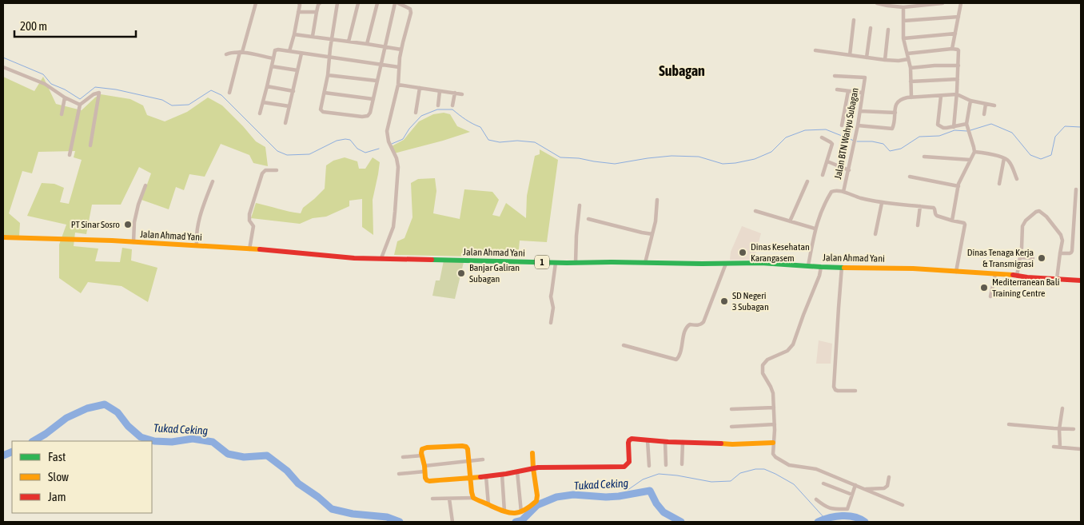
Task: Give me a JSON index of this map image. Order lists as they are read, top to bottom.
{
  "streets": {
    "main road": ["Jalan Ahmad Yani", "1"],
    "street": ["Jalan BTN Wahyu Subagan"]
  },
  "crossings": [
    ["Jalan BTN Wahyu Subagan", "Jalan Ahmad Yani"]
  ],
  "districts": ["Subagan"],
  "water": ["Tukad Ceking"],
  "places": [
    "PT Sinar Sosro",
    "Dinas Kesehatan Karangasem",
    "Dinas Tenaga Kerja & Transmigrasi",
    "Banjar Galiran Subagan",
    "Mediterranean Bali Training Centre",
    "SD Negeri 3 Subagan"
  ],
  "legend": ["Fast", "Slow", "Jam"],
  "scale_bar": "200 m"
}
